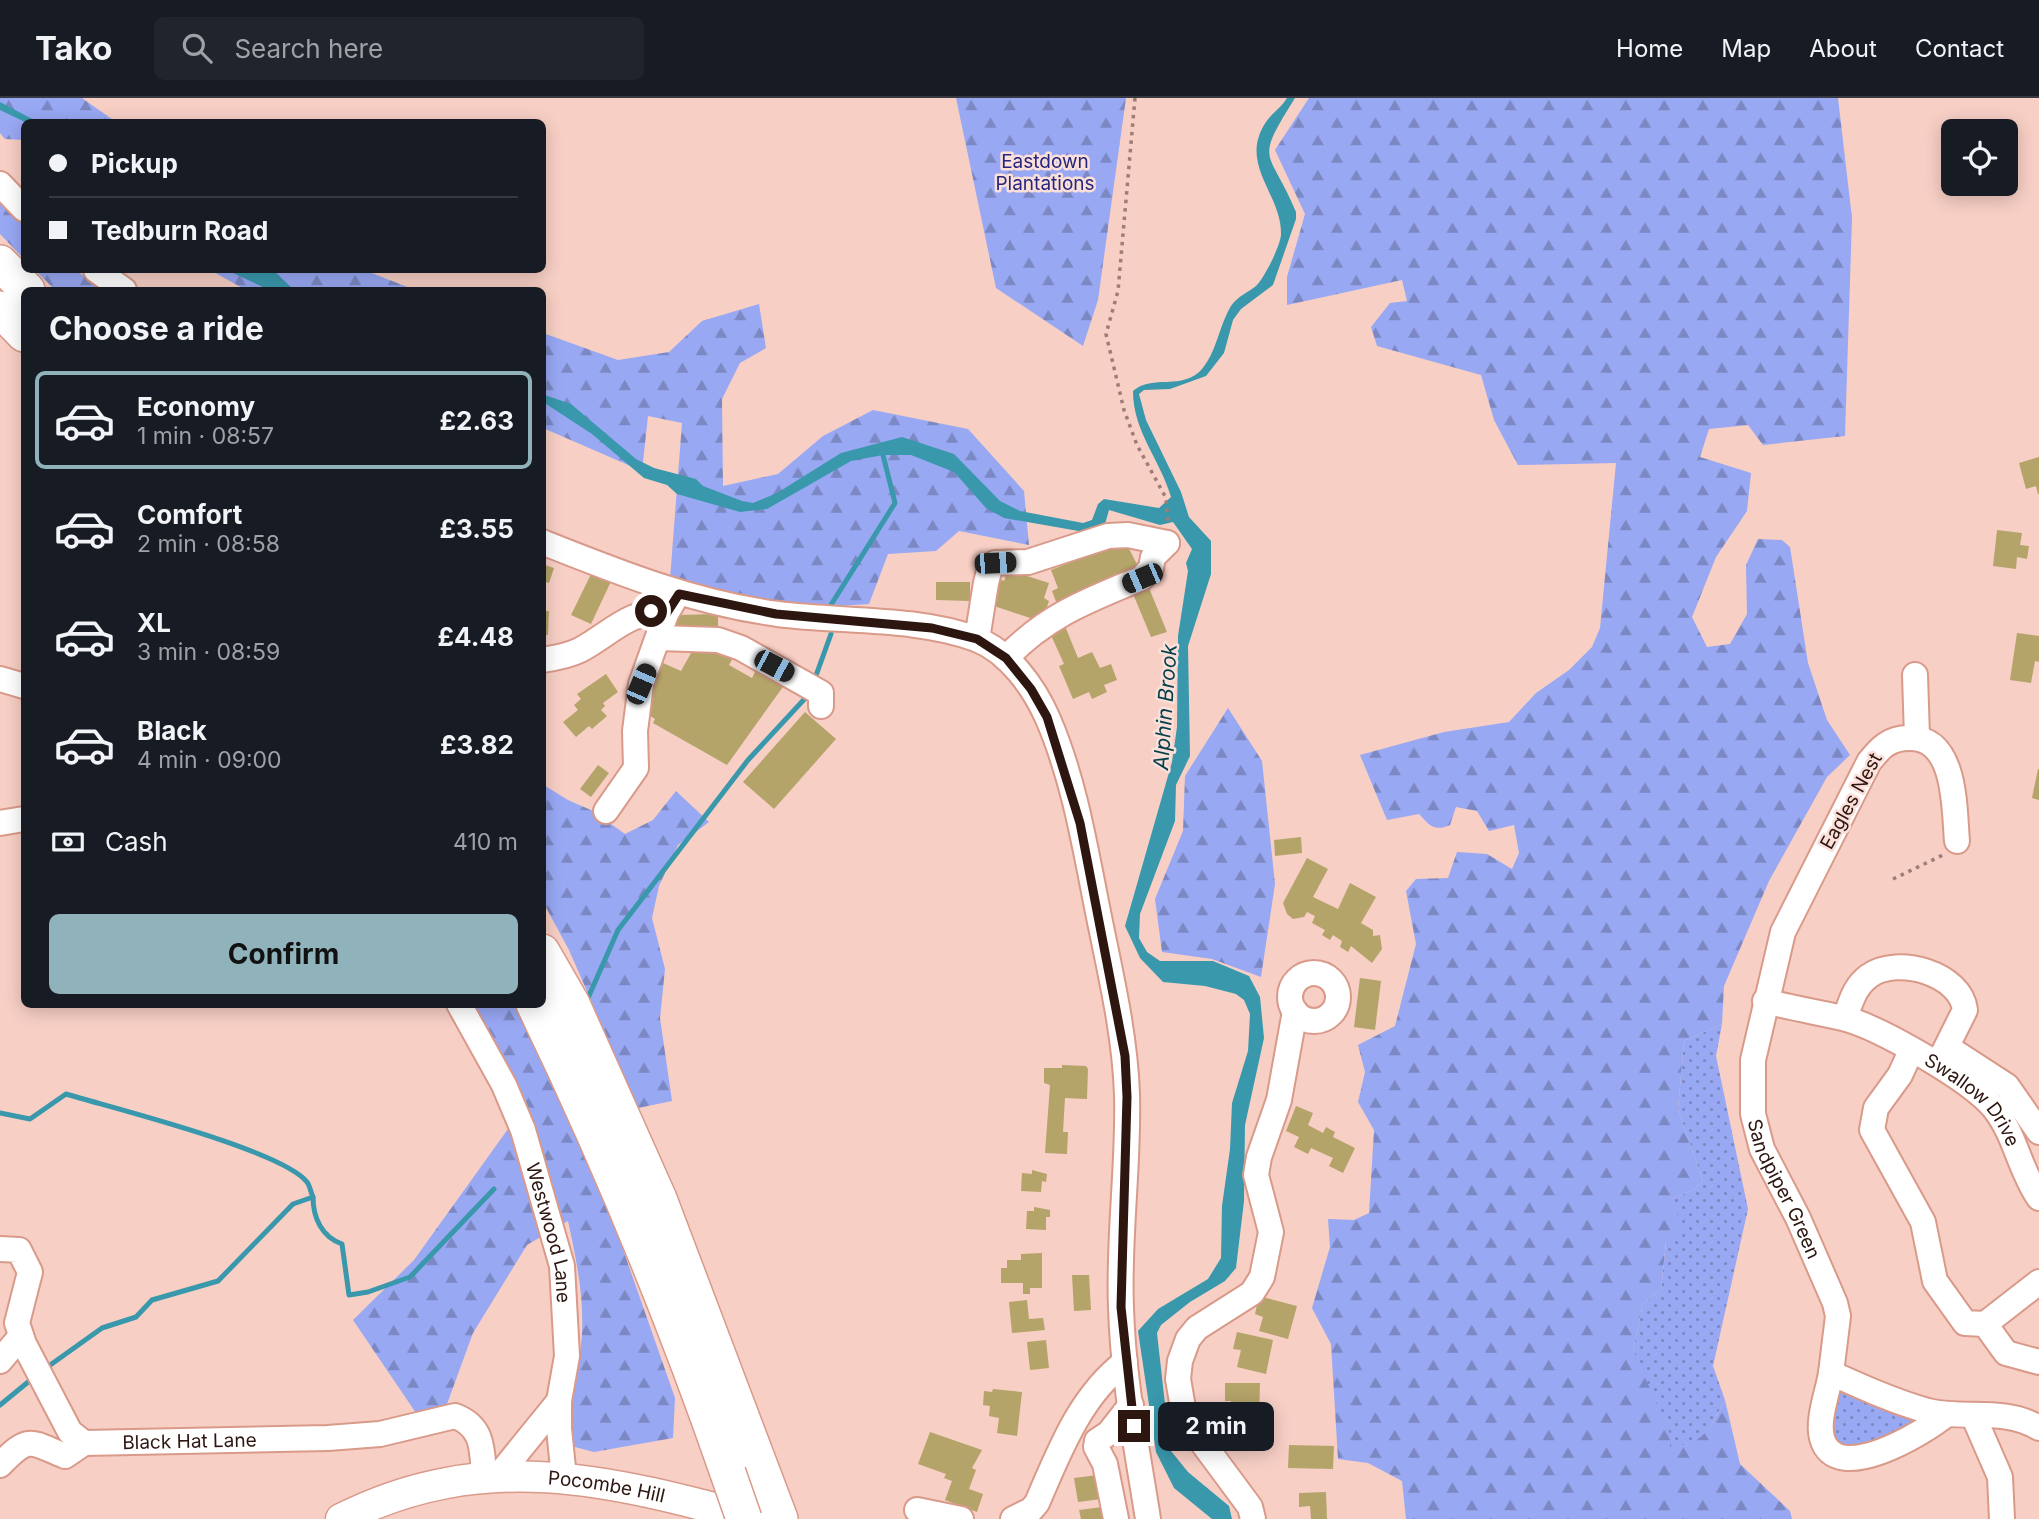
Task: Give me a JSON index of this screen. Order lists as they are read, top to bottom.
{
  "streets": {
    "main road": ["Pocombe Hill"],
    "street": [
      "Eagles Nest",
      "Swallow Drive",
      "Sandpiper Green",
      "Westwood Lane",
      "Black Hat Lane"
    ]
  },
  "crossings": [
    ["Eagles Nest", "Swallow Drive"],
    ["Eagles Nest", "Sandpiper Green"],
    ["Swallow Drive", "Sandpiper Green"],
    ["Westwood Lane", "Pocombe Hill"],
    ["Black Hat Lane", "Pocombe Hill"]
  ],
  "water": ["Alphin Brook"],
  "parks": ["Eastdown Plantations"],
  "page": {
    "header": "Tako",
    "search": "Search here",
    "nav": [
      "Home",
      "Map",
      "About",
      "Contact"
    ],
    "banner": ["Pickup", "Tedburn Road"],
    "heading": "Choose a ride",
    "list": [
      {
        "name": "Economy",
        "note": "1 min · 08:57",
        "value": "£2.63"
      },
      {
        "name": "Comfort",
        "note": "2 min · 08:58",
        "value": "£3.55"
      },
      {
        "name": "XL",
        "note": "3 min · 08:59",
        "value": "£4.48"
      },
      {
        "name": "Black",
        "note": "4 min · 09:00",
        "value": "£3.82"
      }
    ],
    "pay": ["Cash", "410 m"],
    "buttons": "Confirm",
    "bubble": "2 min"
  }
}
